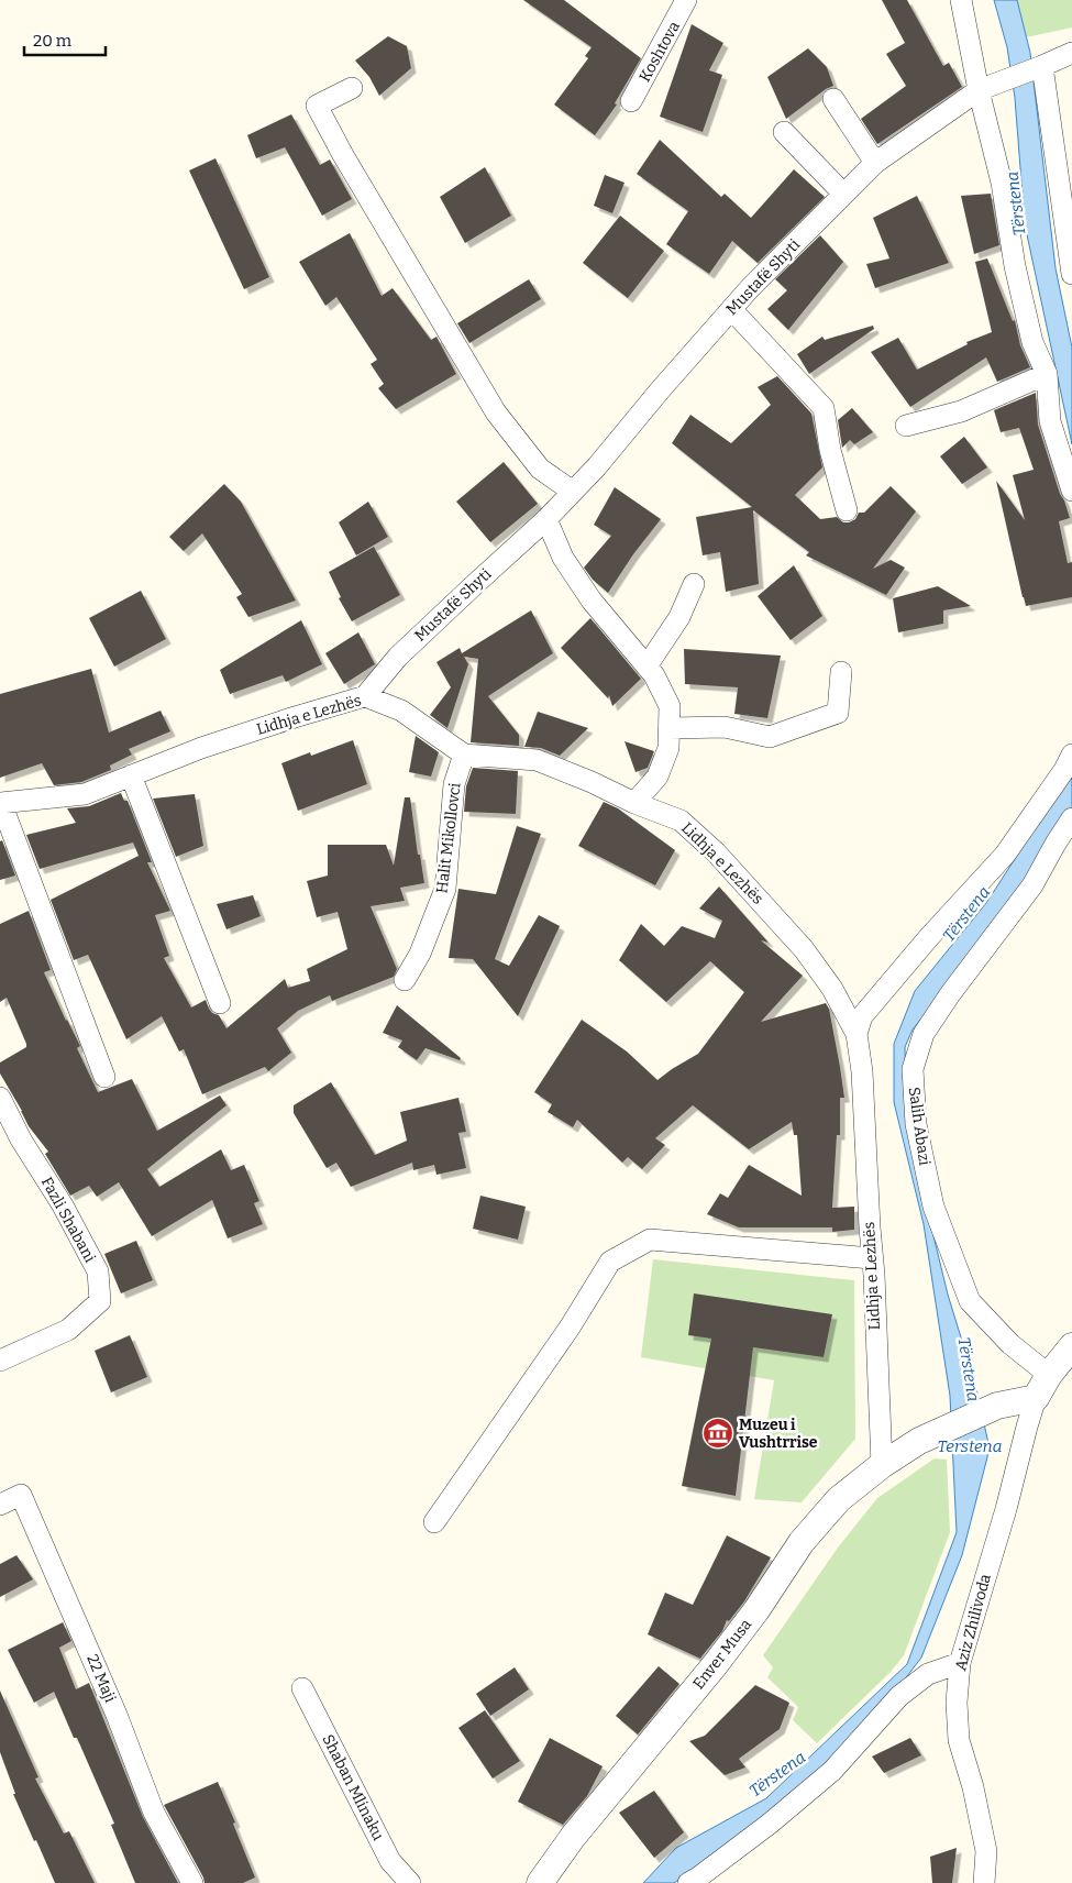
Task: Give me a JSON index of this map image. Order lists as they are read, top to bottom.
{
  "streets": {
    "street": [
      "Koshtova",
      "Mustafë Shyti",
      "Lidhja e Lezhës",
      "Halit Mikollovci",
      "Salih Abazi",
      "Fazli Shabani",
      "Aziz Zhilivoda",
      "Enver Musa",
      "22 Maji",
      "Shaban Mlinaku"
    ]
  },
  "crossings": [
    ["Mustafë Shyti", "Lidhja e Lezhës"],
    ["Lidhja e Lezhës", "Halit Mikollovci"],
    ["Lidhja e Lezhës", "Enver Musa"],
    ["Aziz Zhilivoda", "Enver Musa"]
  ],
  "water": ["Tërstena", "Terstena"],
  "places": {
    "museum": ["Muzeu i Vushtrrise"]
  },
  "scale_bar": "20 m"
}
